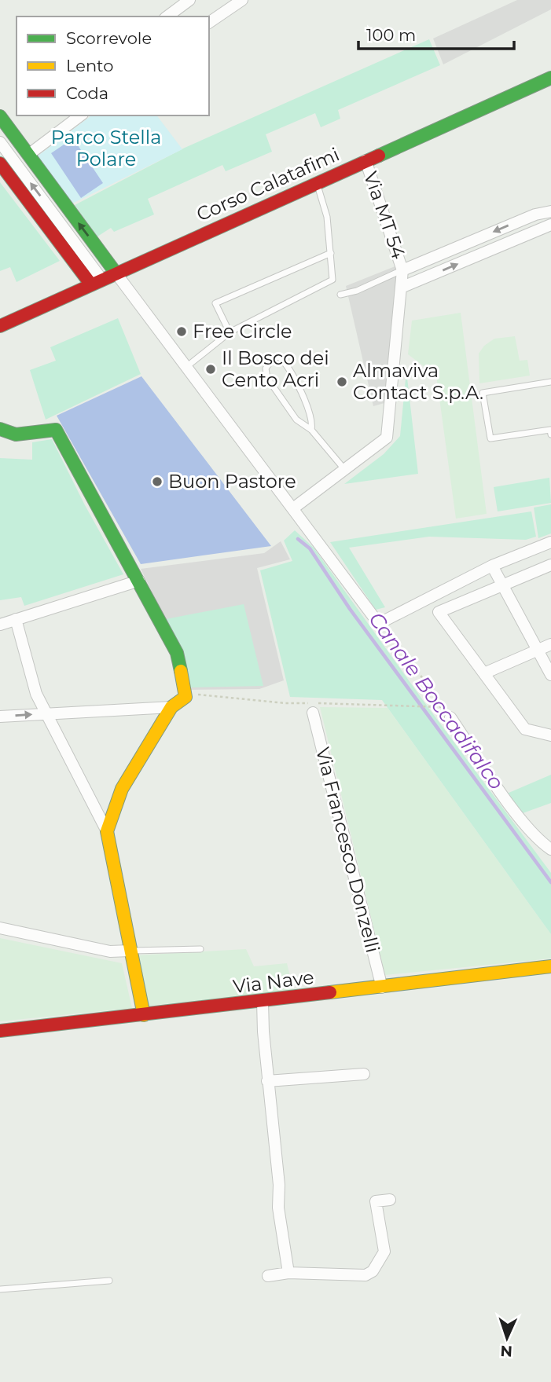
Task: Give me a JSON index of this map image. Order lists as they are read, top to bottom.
{
  "streets": {
    "street": [
      "Corso Calatafimi",
      "Via MT 54",
      "Via Francesco Donzelli",
      "Via Nave"
    ]
  },
  "crossings": [
    ["Corso Calatafimi", "Via MT 54"],
    ["Via Francesco Donzelli", "Via Nave"]
  ],
  "water": ["Canale Boccadifalco"],
  "parks": ["Parco Stella Polare"],
  "places": [
    "Free Circle",
    "Il Bosco dei Cento Acri",
    "Almaviva Contact S.p.A.",
    "Buon Pastore"
  ],
  "legend": ["Scorrevole", "Lento", "Coda"],
  "scale_bar": "100 m",
  "north": "bottom"
}
